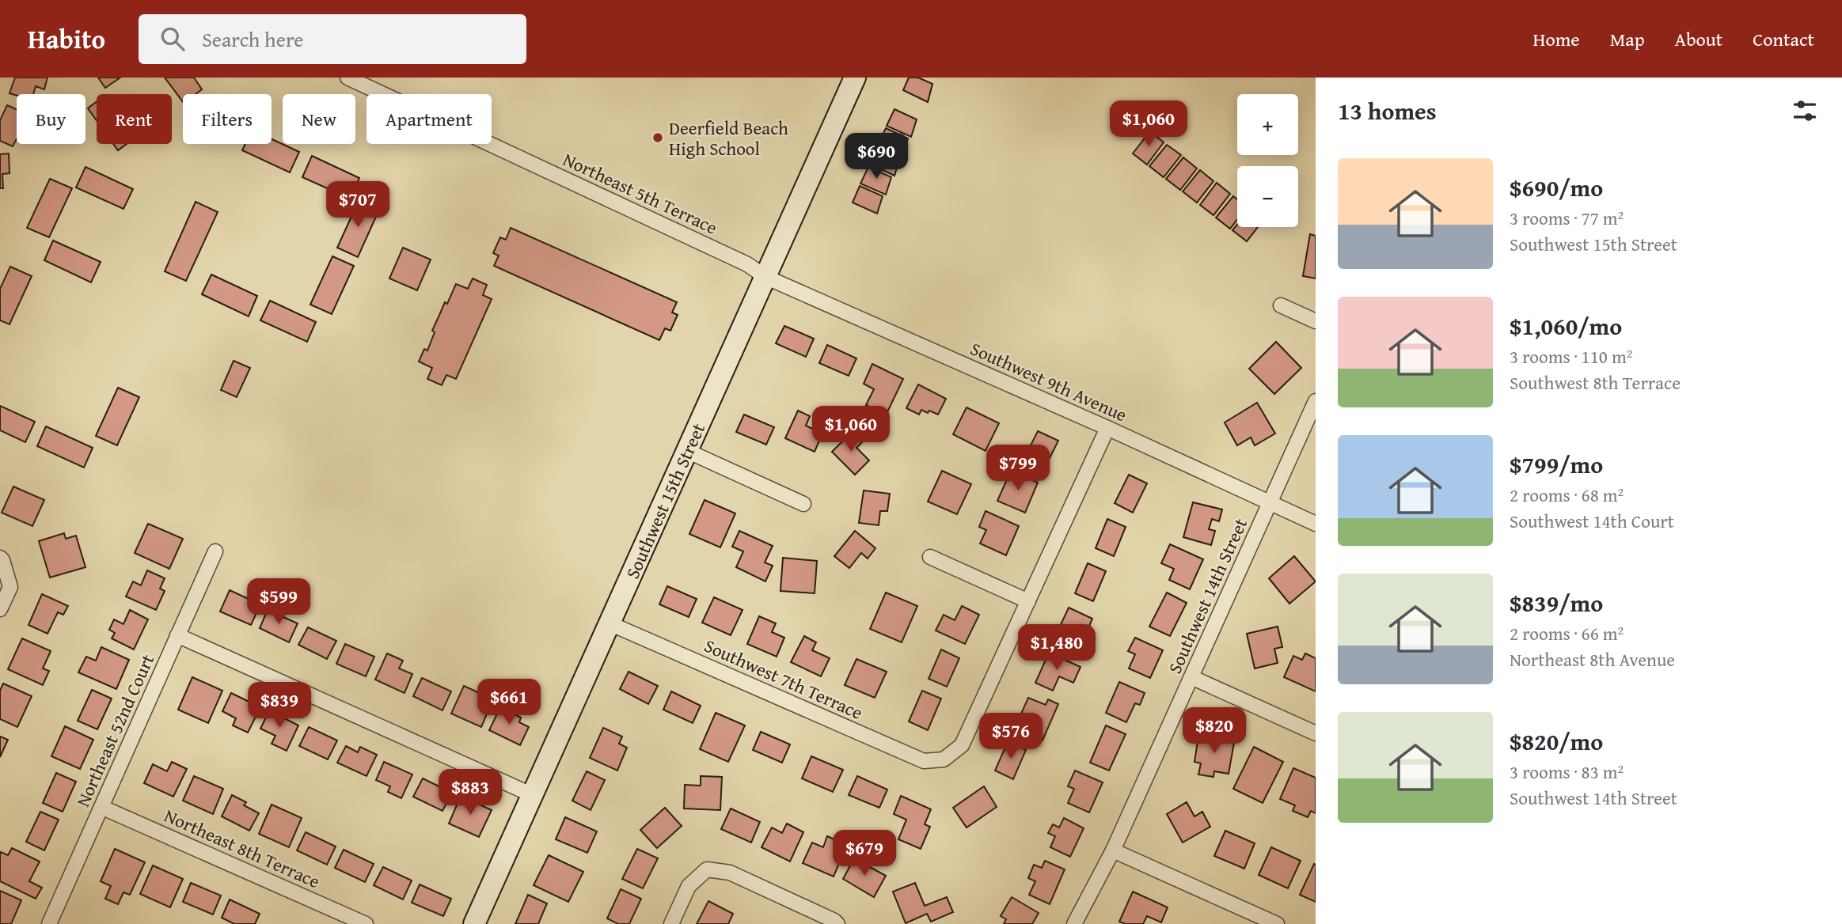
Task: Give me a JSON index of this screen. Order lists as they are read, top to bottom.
{
  "streets": {
    "street": [
      "Northeast 5th Terrace",
      "Southwest 9th Avenue",
      "Southwest 15th Street",
      "Southwest 14th Street",
      "Southwest 7th Terrace",
      "Northeast 52nd Court",
      "Northeast 8th Terrace"
    ]
  },
  "crossings": [
    ["Northeast 5th Terrace", "Southwest 9th Avenue"],
    ["Northeast 5th Terrace", "Southwest 15th Street"],
    ["Southwest 9th Avenue", "Southwest 15th Street"],
    ["Southwest 9th Avenue", "Southwest 14th Street"],
    ["Southwest 15th Street", "Southwest 7th Terrace"],
    ["Northeast 52nd Court", "Northeast 8th Terrace"]
  ],
  "places": ["Deerfield Beach High School"],
  "page": {
    "header": "Habito",
    "search": "Search here",
    "nav": [
      "Home",
      "Map",
      "About",
      "Contact"
    ],
    "heading": "13 homes",
    "map_buttons": ["+", "−"],
    "chip": [
      "Buy",
      "Rent",
      "Filters",
      "New",
      "Apartment"
    ],
    "price": [
      "$1,060",
      "$690",
      "$707",
      "$1,060",
      "$799",
      "$599",
      "$1,480",
      "$661",
      "$839",
      "$820",
      "$576",
      "$883",
      "$679"
    ],
    "list": [
      {
        "name": "$690/mo",
        "note": "3 rooms · 77 m² · Southwest 15th Street"
      },
      {
        "name": "$1,060/mo",
        "note": "3 rooms · 110 m² · Southwest 8th Terrace"
      },
      {
        "name": "$799/mo",
        "note": "2 rooms · 68 m² · Southwest 14th Court"
      },
      {
        "name": "$839/mo",
        "note": "2 rooms · 66 m² · Northeast 8th Avenue"
      },
      {
        "name": "$820/mo",
        "note": "3 rooms · 83 m² · Southwest 14th Street"
      }
    ]
  }
}
